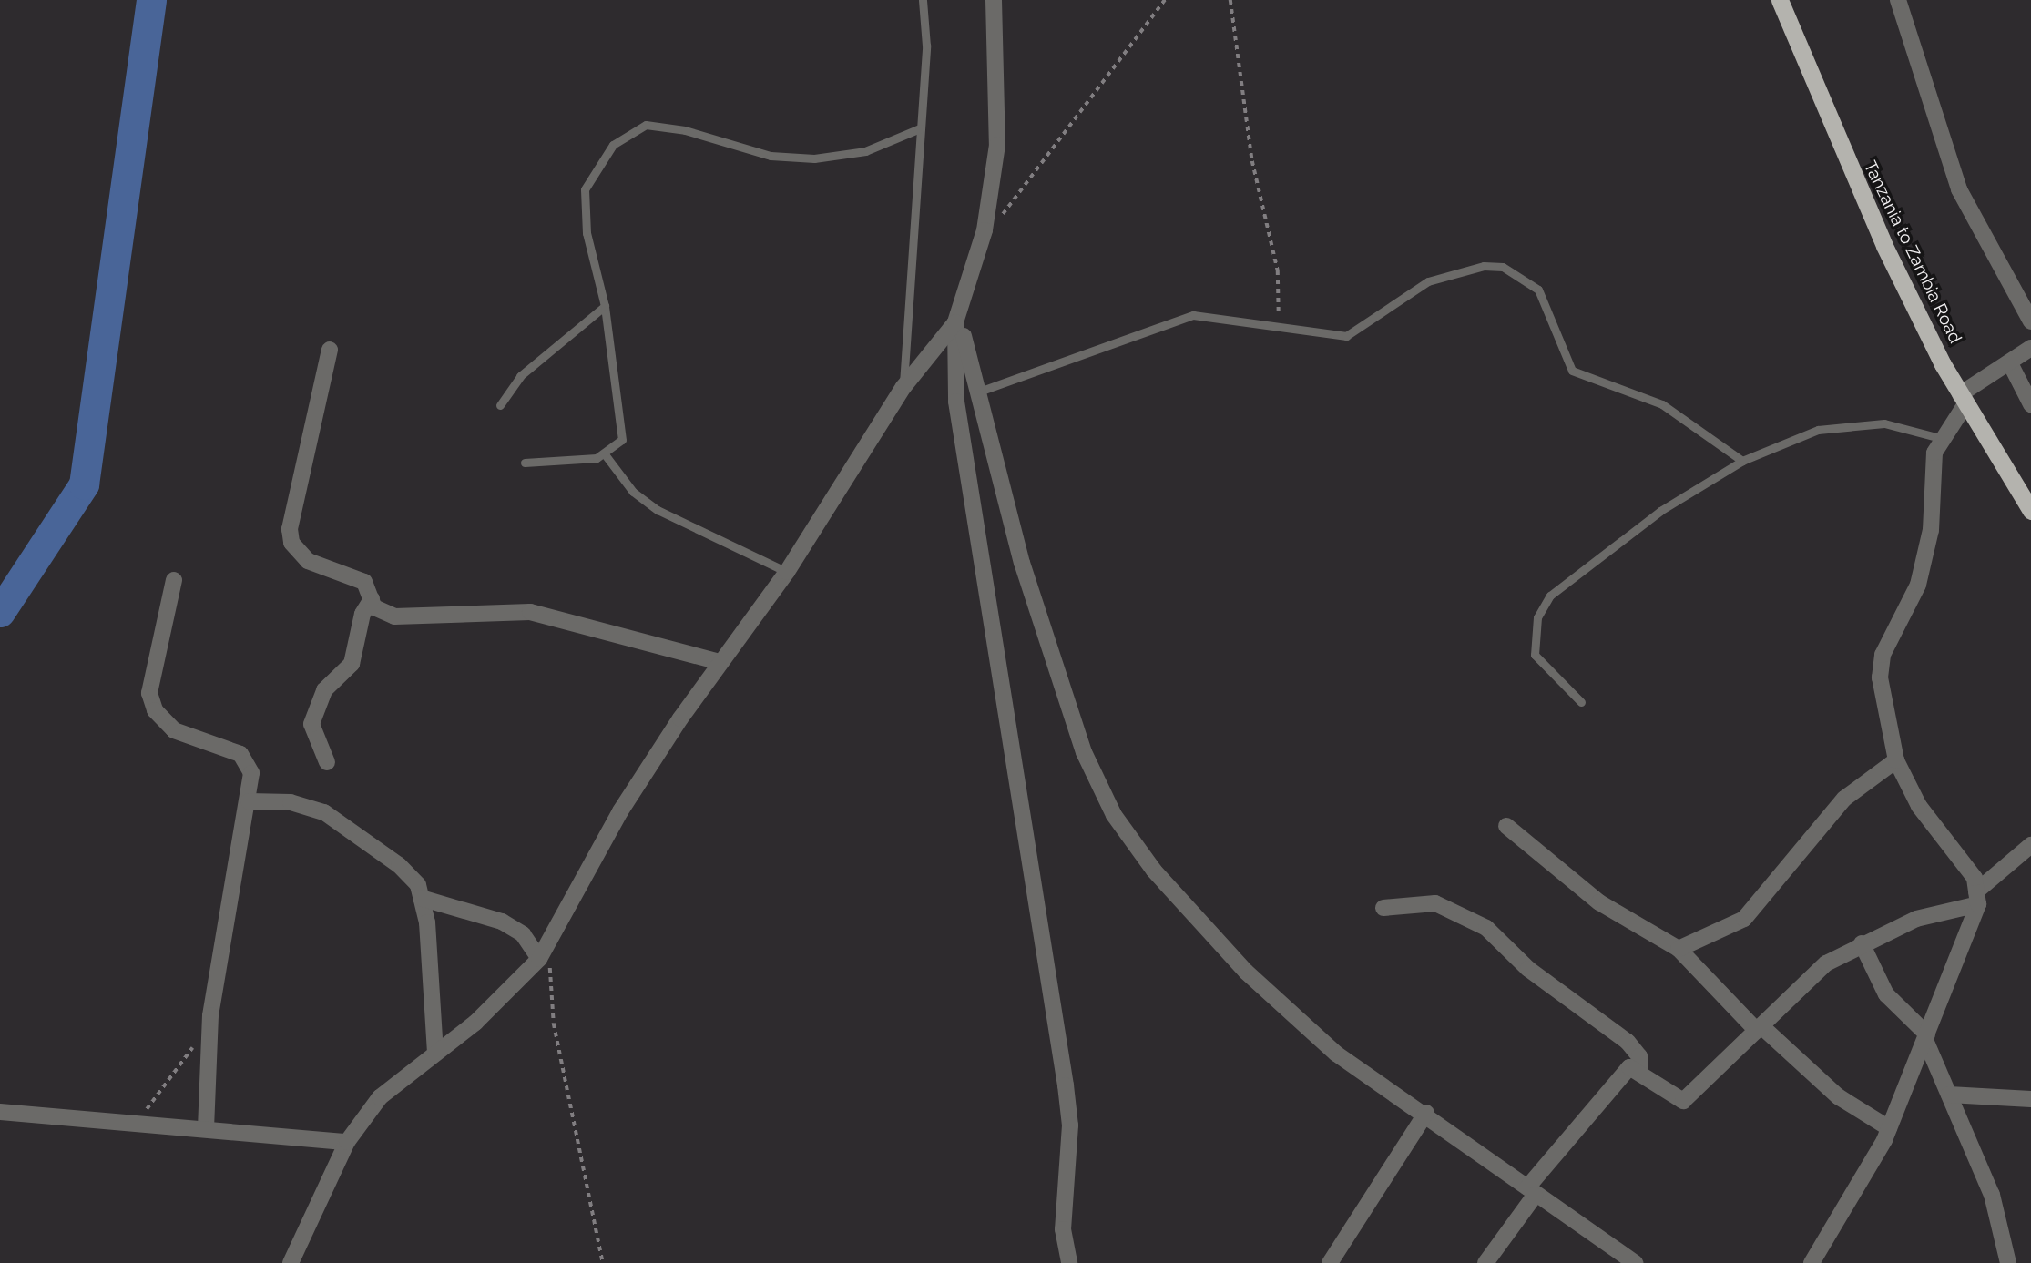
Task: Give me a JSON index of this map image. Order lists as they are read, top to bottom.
{
  "streets": {
    "highway": ["Tanzania to Zambia Road"]
  }
}
